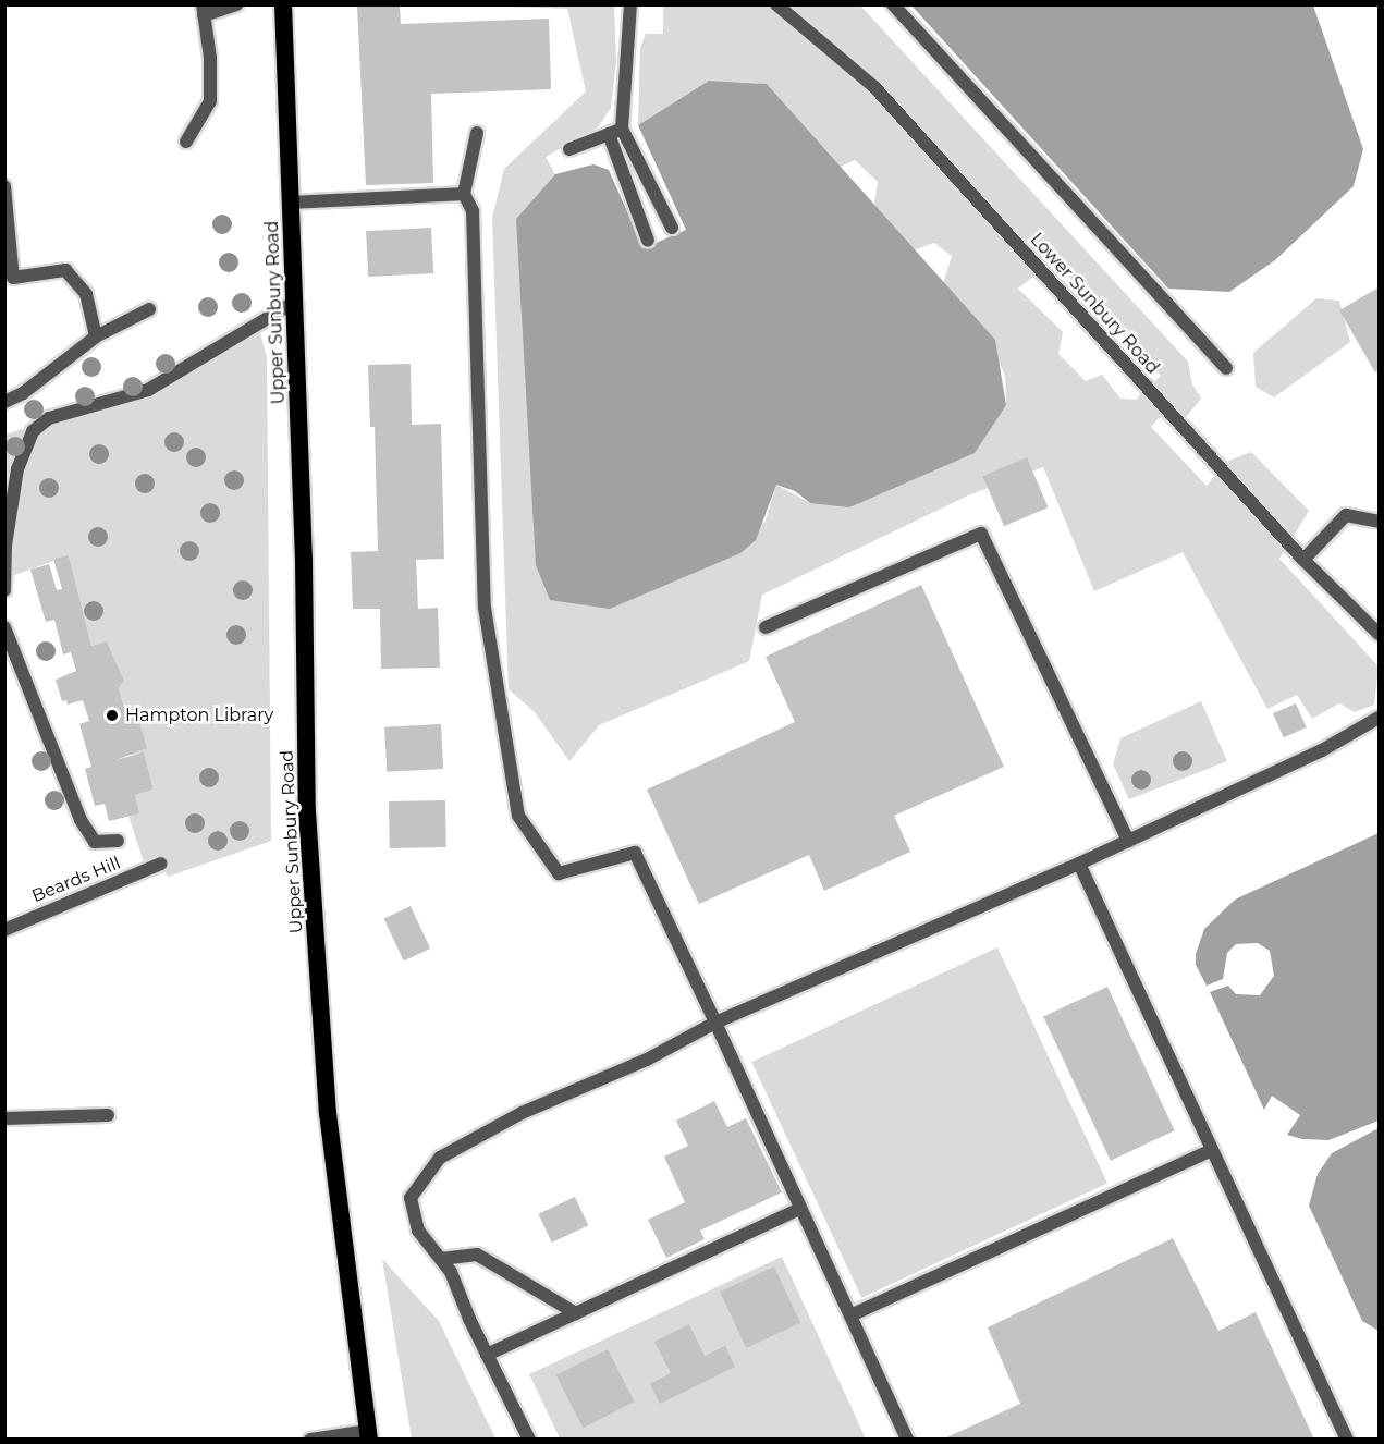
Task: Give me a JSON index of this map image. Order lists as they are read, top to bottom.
{
  "streets": {
    "highway": ["Upper Sunbury Road"],
    "street": ["Lower Sunbury Road", "Beards Hill"]
  },
  "places": ["Hampton Library"]
}
